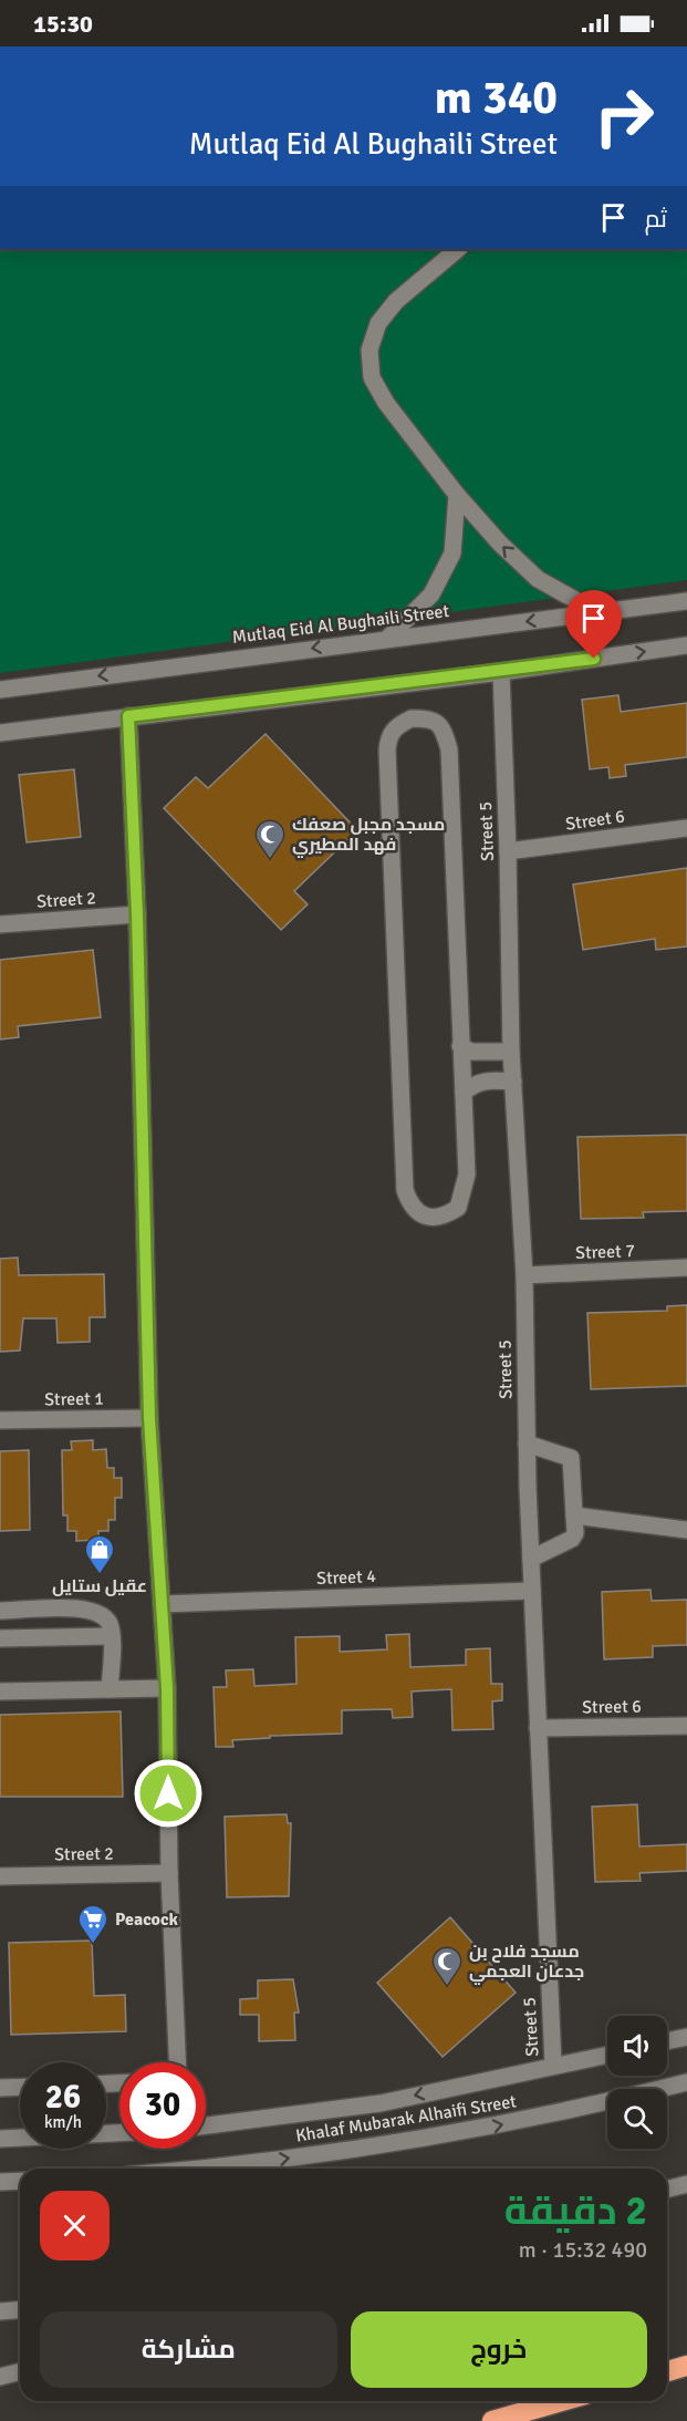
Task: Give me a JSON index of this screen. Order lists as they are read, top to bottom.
{
  "streets": {
    "street": [
      "Mutlaq Eid Al Bughaili Street",
      "Street 6",
      "Street 5",
      "Street 2",
      "Street 7",
      "Street 1",
      "Street 4",
      "Khalaf Mubarak Alhaifi Street"
    ]
  },
  "crossings": [
    ["Street 6", "Street 5"],
    ["Street 5", "Street 7"],
    ["Street 5", "Street 4"],
    ["Street 5", "Khalaf Mubarak Alhaifi Street"]
  ],
  "places": {
    "mosque": ["مسجد مجبل صعفك فهد المطيري", "مسجد فلاح بن جدعان العجمي"],
    "shop": ["عقيل ستايل"],
    "supermarket": ["Peacock"]
  },
  "page": {
    "status": "15:30",
    "turn": ["340 m", "Mutlaq Eid Al Bughaili Street"],
    "then": "ثم",
    "speed": "26 km/h",
    "limit": "30",
    "heading": ["2 دقيقة", "490 m · 15:32"],
    "buttons": ["خروج", "مشاركة"]
  }
}
